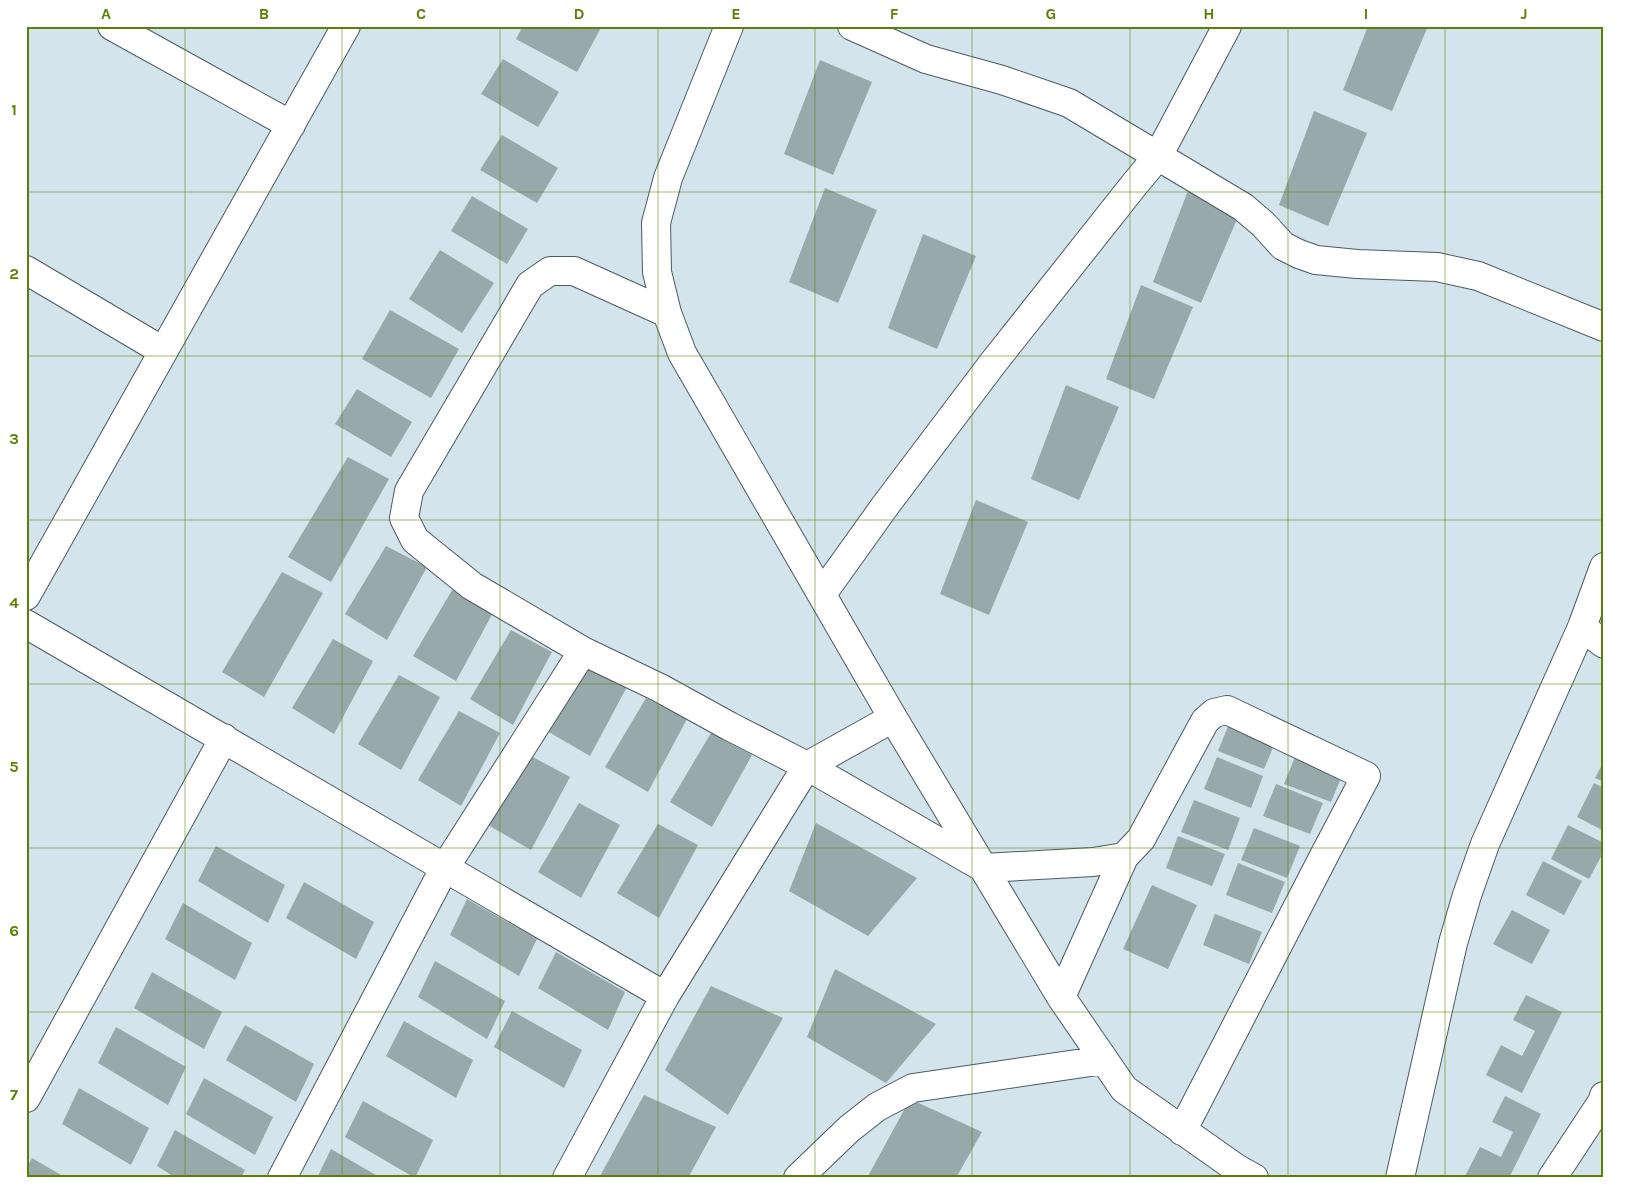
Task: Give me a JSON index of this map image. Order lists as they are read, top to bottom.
{
  "grid": {
    "columns": [
      "A",
      "B",
      "C",
      "D",
      "E",
      "F",
      "G",
      "H",
      "I",
      "J"
    ],
    "rows": [
      "1",
      "2",
      "3",
      "4",
      "5",
      "6",
      "7"
    ]
  }
}
